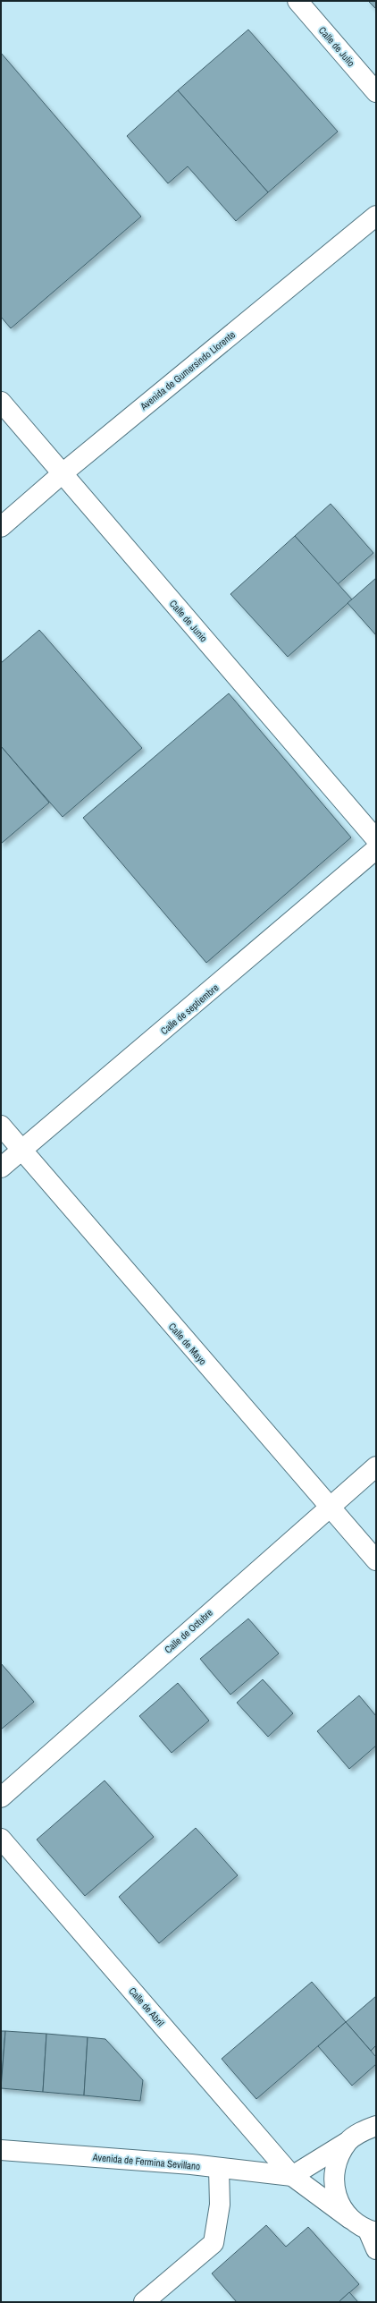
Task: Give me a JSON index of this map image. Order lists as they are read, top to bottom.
{
  "streets": {
    "street": [
      "Calle de Julio",
      "Avenida de Gumersindo Llorente",
      "Calle de Junio",
      "Calle de septiembre",
      "Calle de Mayo",
      "Calle de Octubre",
      "Calle de Abril",
      "Avenida de Fermina Sevillano"
    ]
  },
  "crossings": [
    ["Avenida de Gumersindo Llorente", "Calle de Junio"],
    ["Calle de septiembre", "Calle de Mayo"],
    ["Calle de Mayo", "Calle de Octubre"],
    ["Calle de Abril", "Avenida de Fermina Sevillano"]
  ]
}
